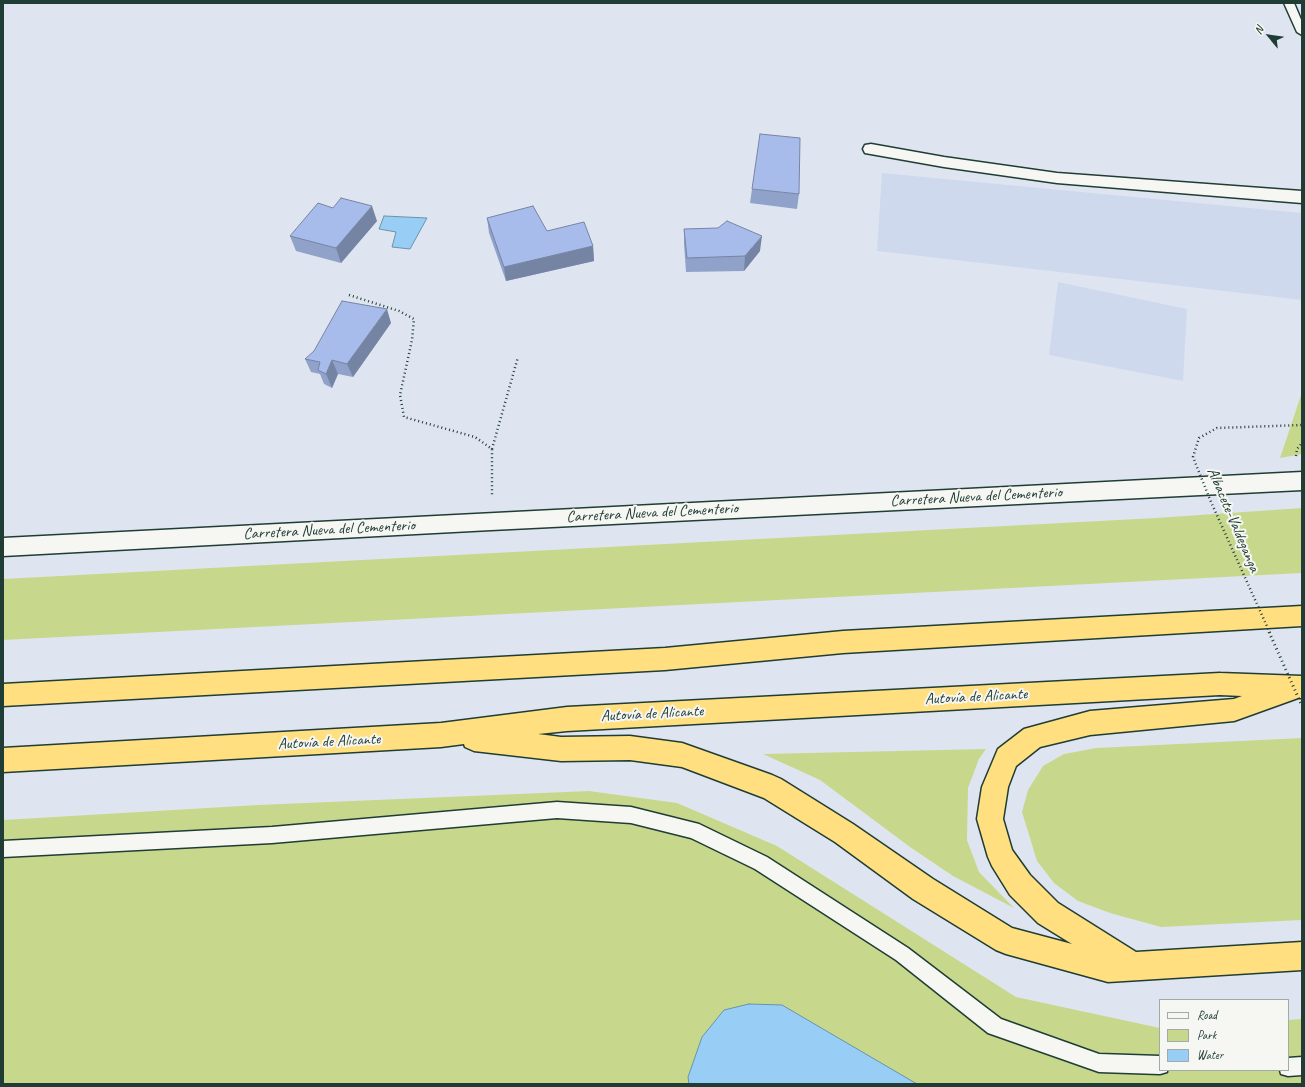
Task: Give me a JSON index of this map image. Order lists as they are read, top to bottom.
{
  "streets": {
    "highway": ["Autovía de Alicante"],
    "street": ["Carretera Nueva del Cementerio"],
    "path": ["Albacete-Valdeganga"]
  },
  "crossings": [
    ["Albacete-Valdeganga", "Autovía de Alicante"]
  ],
  "legend": ["Road", "Park", "Water"],
  "north": "top left"
}
